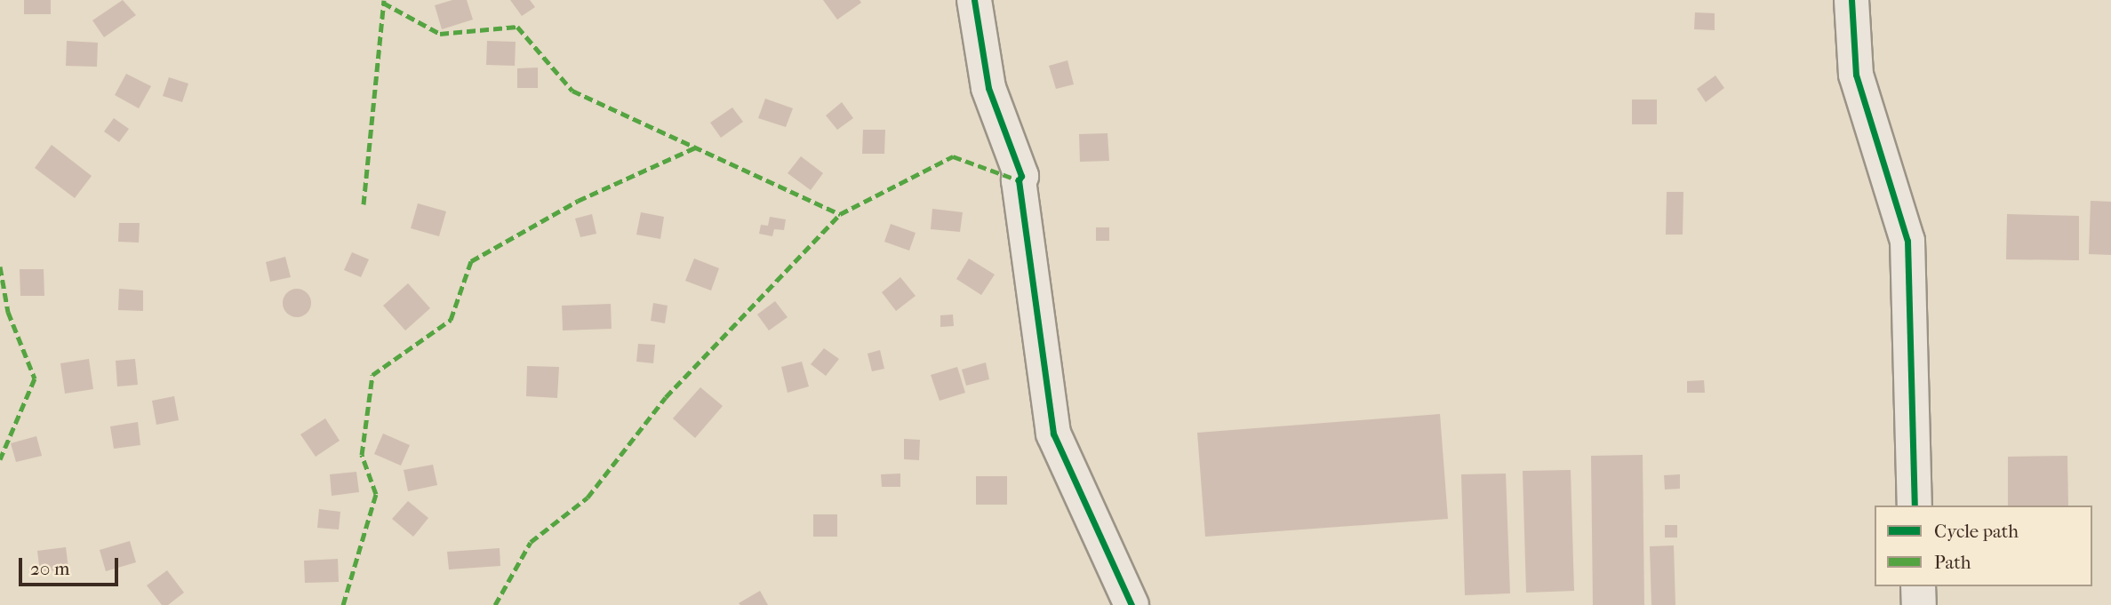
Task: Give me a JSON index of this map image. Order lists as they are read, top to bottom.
{
  "legend": ["Cycle path", "Path"],
  "scale_bar": "20 m"
}
